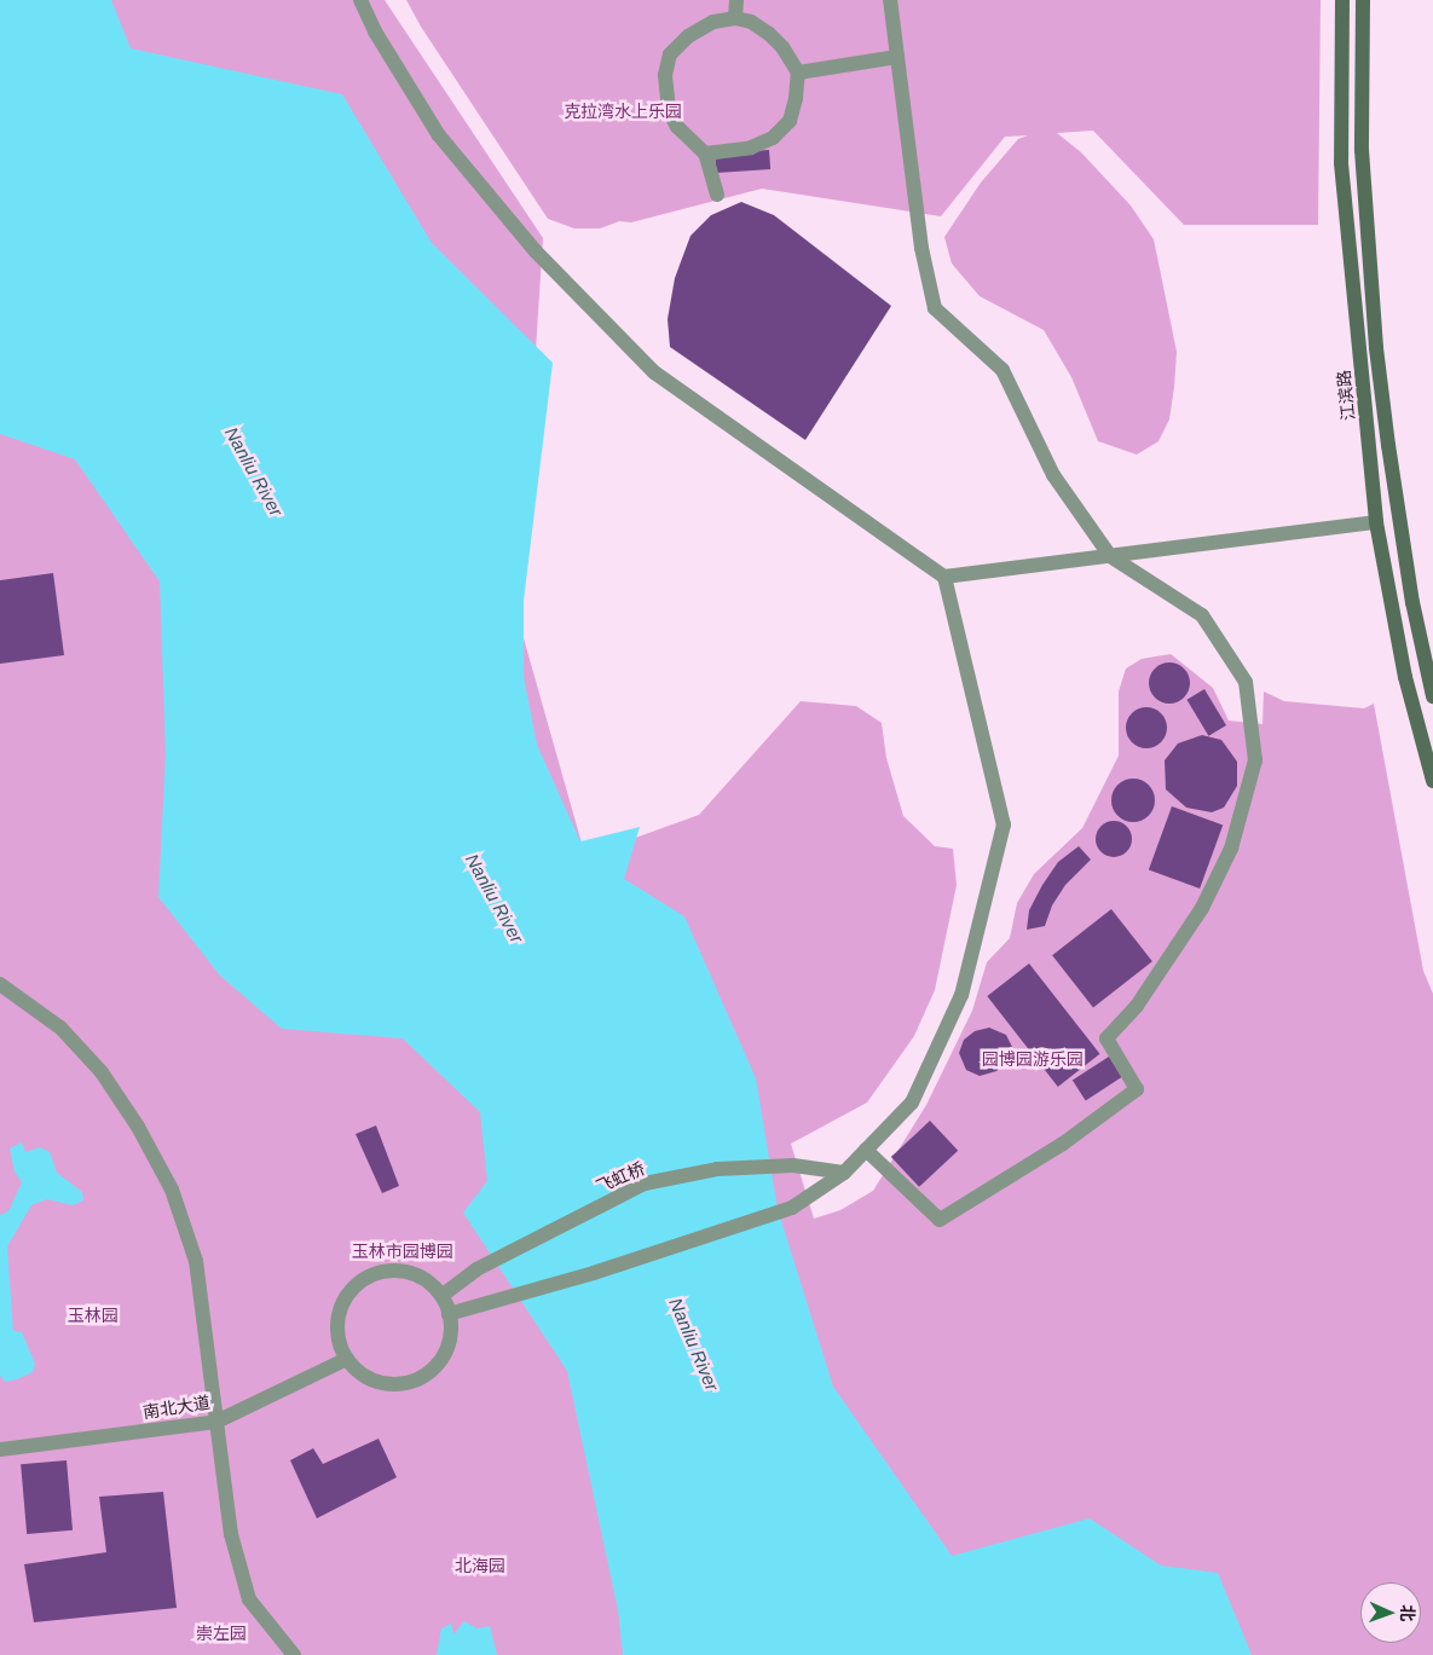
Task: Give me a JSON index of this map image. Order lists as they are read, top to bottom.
{
  "streets": {
    "main road": ["江滨路"],
    "street": ["飞虹桥", "南北大道"]
  },
  "crossings": [
    ["飞虹桥", "南北大道"]
  ],
  "water": ["Nanliu River"],
  "parks": [
    "克拉湾水上乐园",
    "园博园游乐园",
    "玉林市园博园",
    "玉林园",
    "北海园",
    "崇左园"
  ],
  "north": "right"
}
